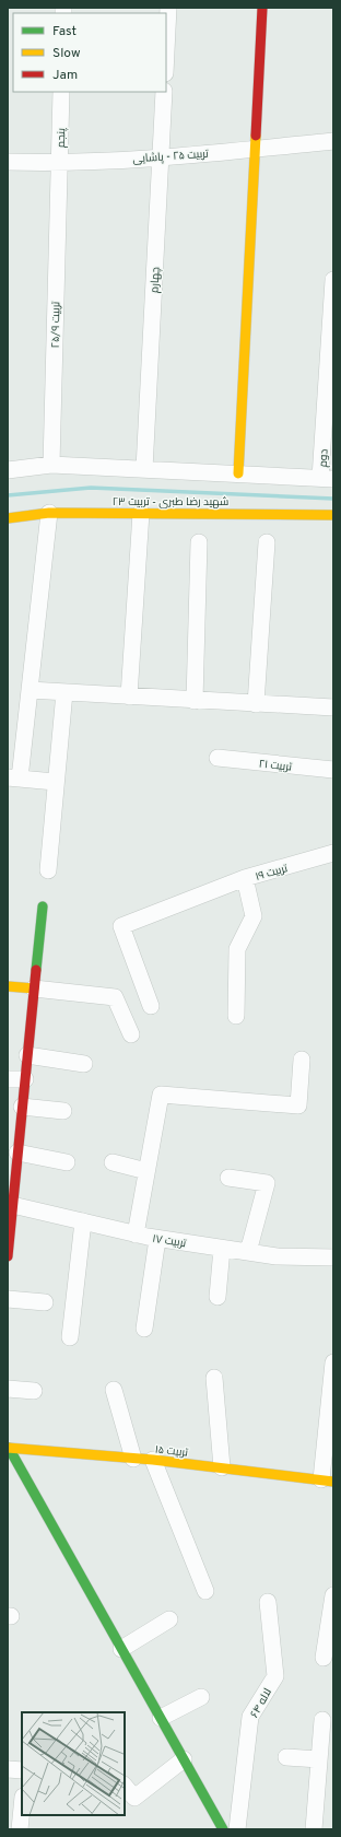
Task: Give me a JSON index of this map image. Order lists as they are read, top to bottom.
{
  "streets": {
    "street": [
      "پنجم",
      "تربیت ۲۵ - پاشایی",
      "چهارم",
      "تربیت ۲۵/۹",
      "دوم",
      "شهید رضا طبری - تربیت ۲۳",
      "تربیت ۲۱",
      "تربیت ۱۹",
      "تربیت ۱۷",
      "تربیت ۱۵",
      "لاله ۶۴"
    ]
  },
  "crossings": [
    ["پنجم", "تربیت ۲۵ - پاشایی"],
    ["پنجم", "تربیت ۲۵/۹"],
    ["تربیت ۲۵ - پاشایی", "چهارم"]
  ],
  "legend": ["Fast", "Slow", "Jam"]
}
